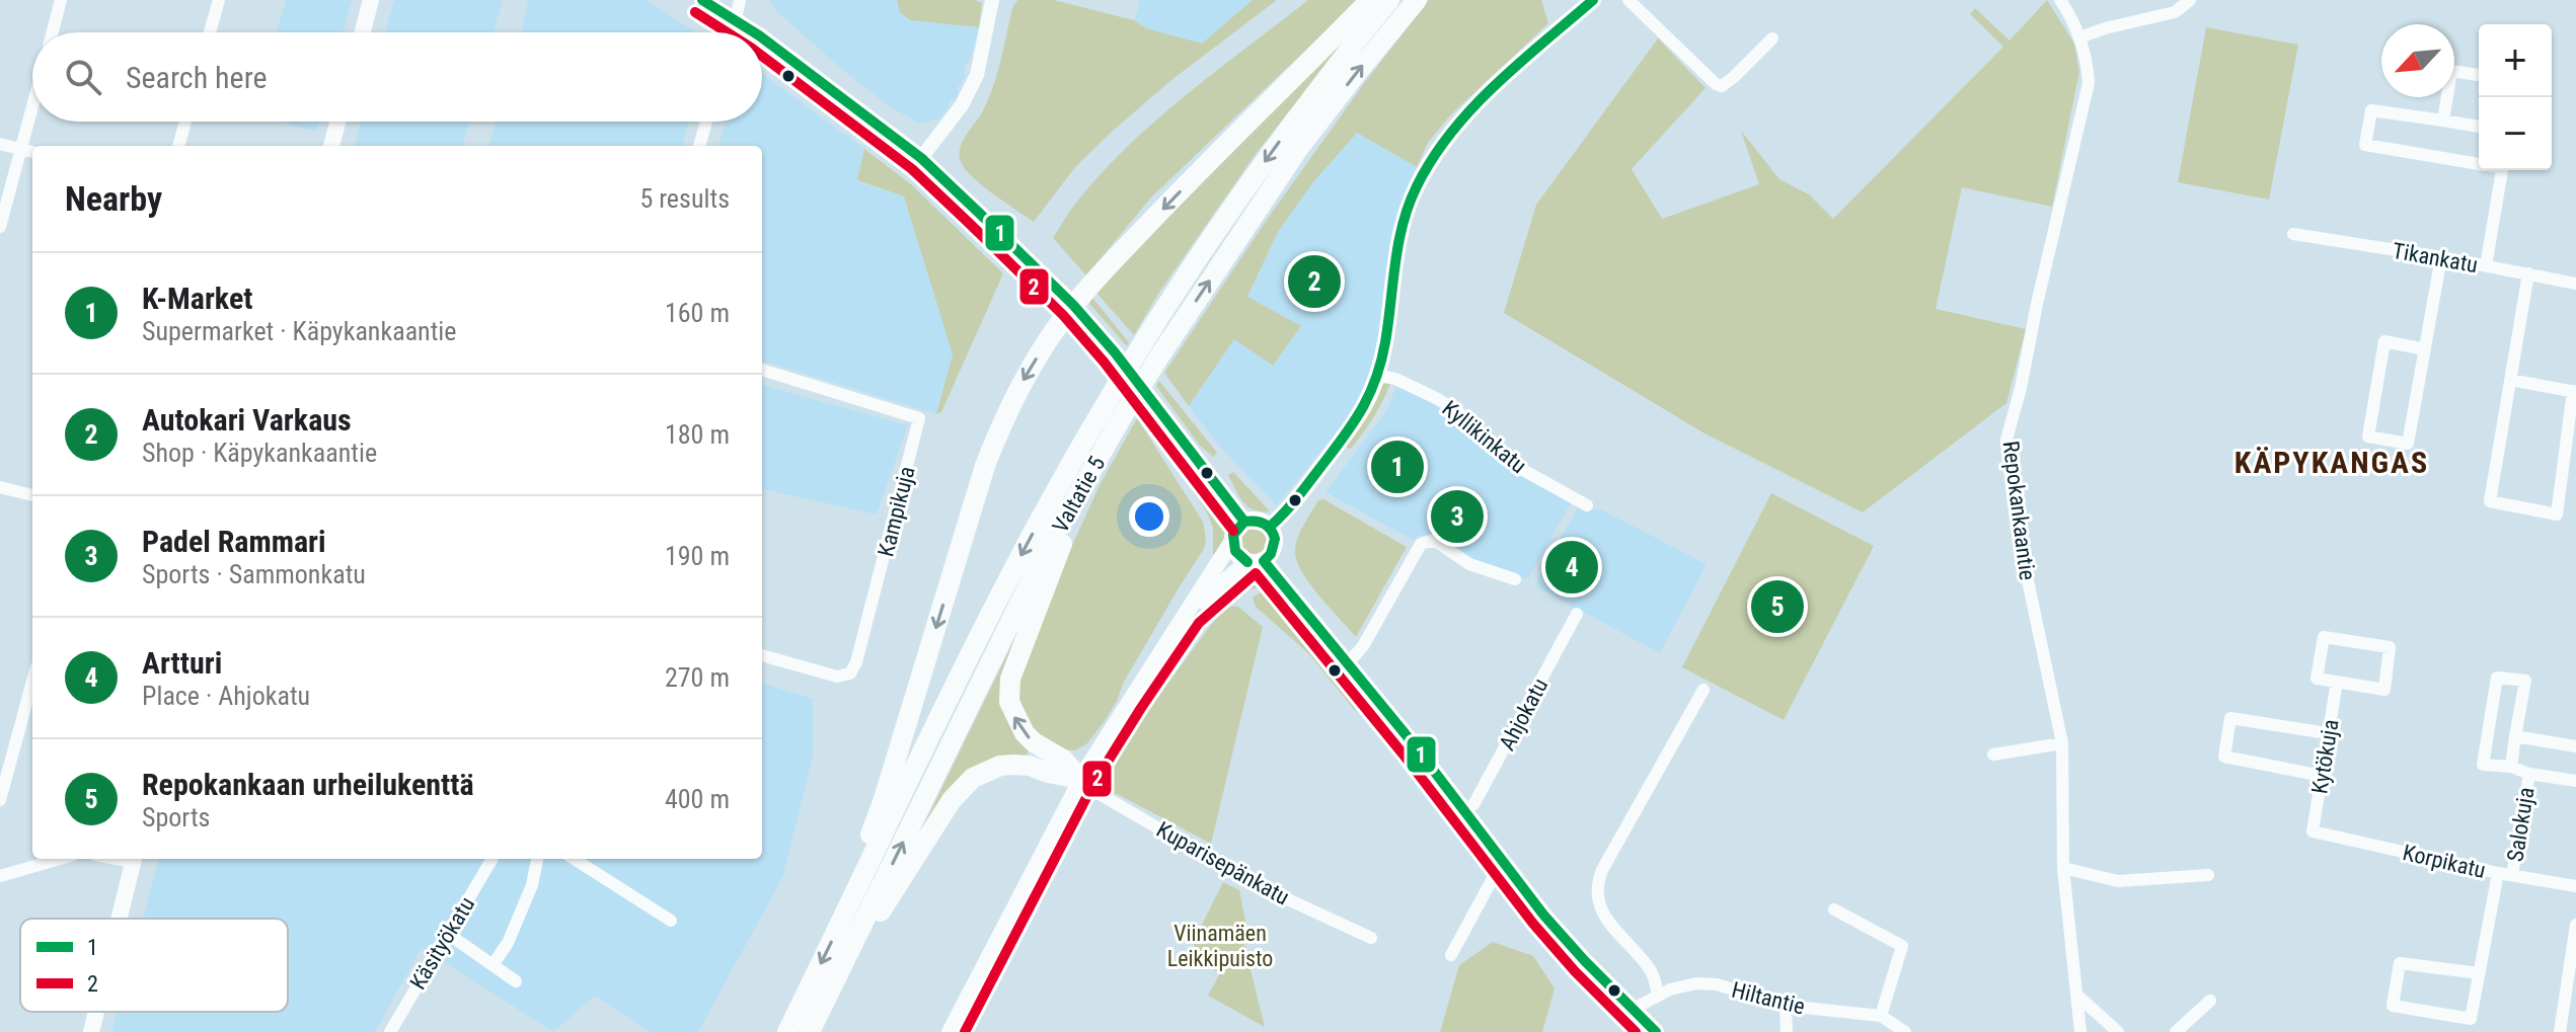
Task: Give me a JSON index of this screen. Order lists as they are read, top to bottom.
{
  "streets": {
    "highway": ["Valtatie 5"],
    "street": [
      "Tikankatu",
      "Kyllikinkatu",
      "Repokankaantie",
      "Kampikuja",
      "Ahjokatu",
      "Kytökuja",
      "Salokuja",
      "Korpikatu",
      "Kuparisepänkatu",
      "Käsityökatu",
      "Hiltantie"
    ]
  },
  "crossings": [
    ["Kytökuja", "Korpikatu"],
    ["Salokuja", "Korpikatu"]
  ],
  "districts": ["KÄPYKANGAS"],
  "parks": ["Viinamäen Leikkipuisto"],
  "lines": ["transit line 1", "transit line 2"],
  "legend": ["1", "2"],
  "north": "bottom left",
  "page": {
    "map_buttons": ["+", "−"],
    "search": "Search here",
    "heading": ["Nearby", "5 results"],
    "pins": [
      "2",
      "1",
      "3",
      "4",
      "5"
    ],
    "list": [
      {
        "mark": "1",
        "name": "K-Market",
        "note": "Supermarket · Käpykankaantie",
        "value": "160 m"
      },
      {
        "mark": "2",
        "name": "Autokari Varkaus",
        "note": "Shop · Käpykankaantie",
        "value": "180 m"
      },
      {
        "mark": "3",
        "name": "Padel Rammari",
        "note": "Sports · Sammonkatu",
        "value": "190 m"
      },
      {
        "mark": "4",
        "name": "Artturi",
        "note": "Place · Ahjokatu",
        "value": "270 m"
      },
      {
        "mark": "5",
        "name": "Repokankaan urheilukenttä",
        "note": "Sports",
        "value": "400 m"
      }
    ]
  }
}
